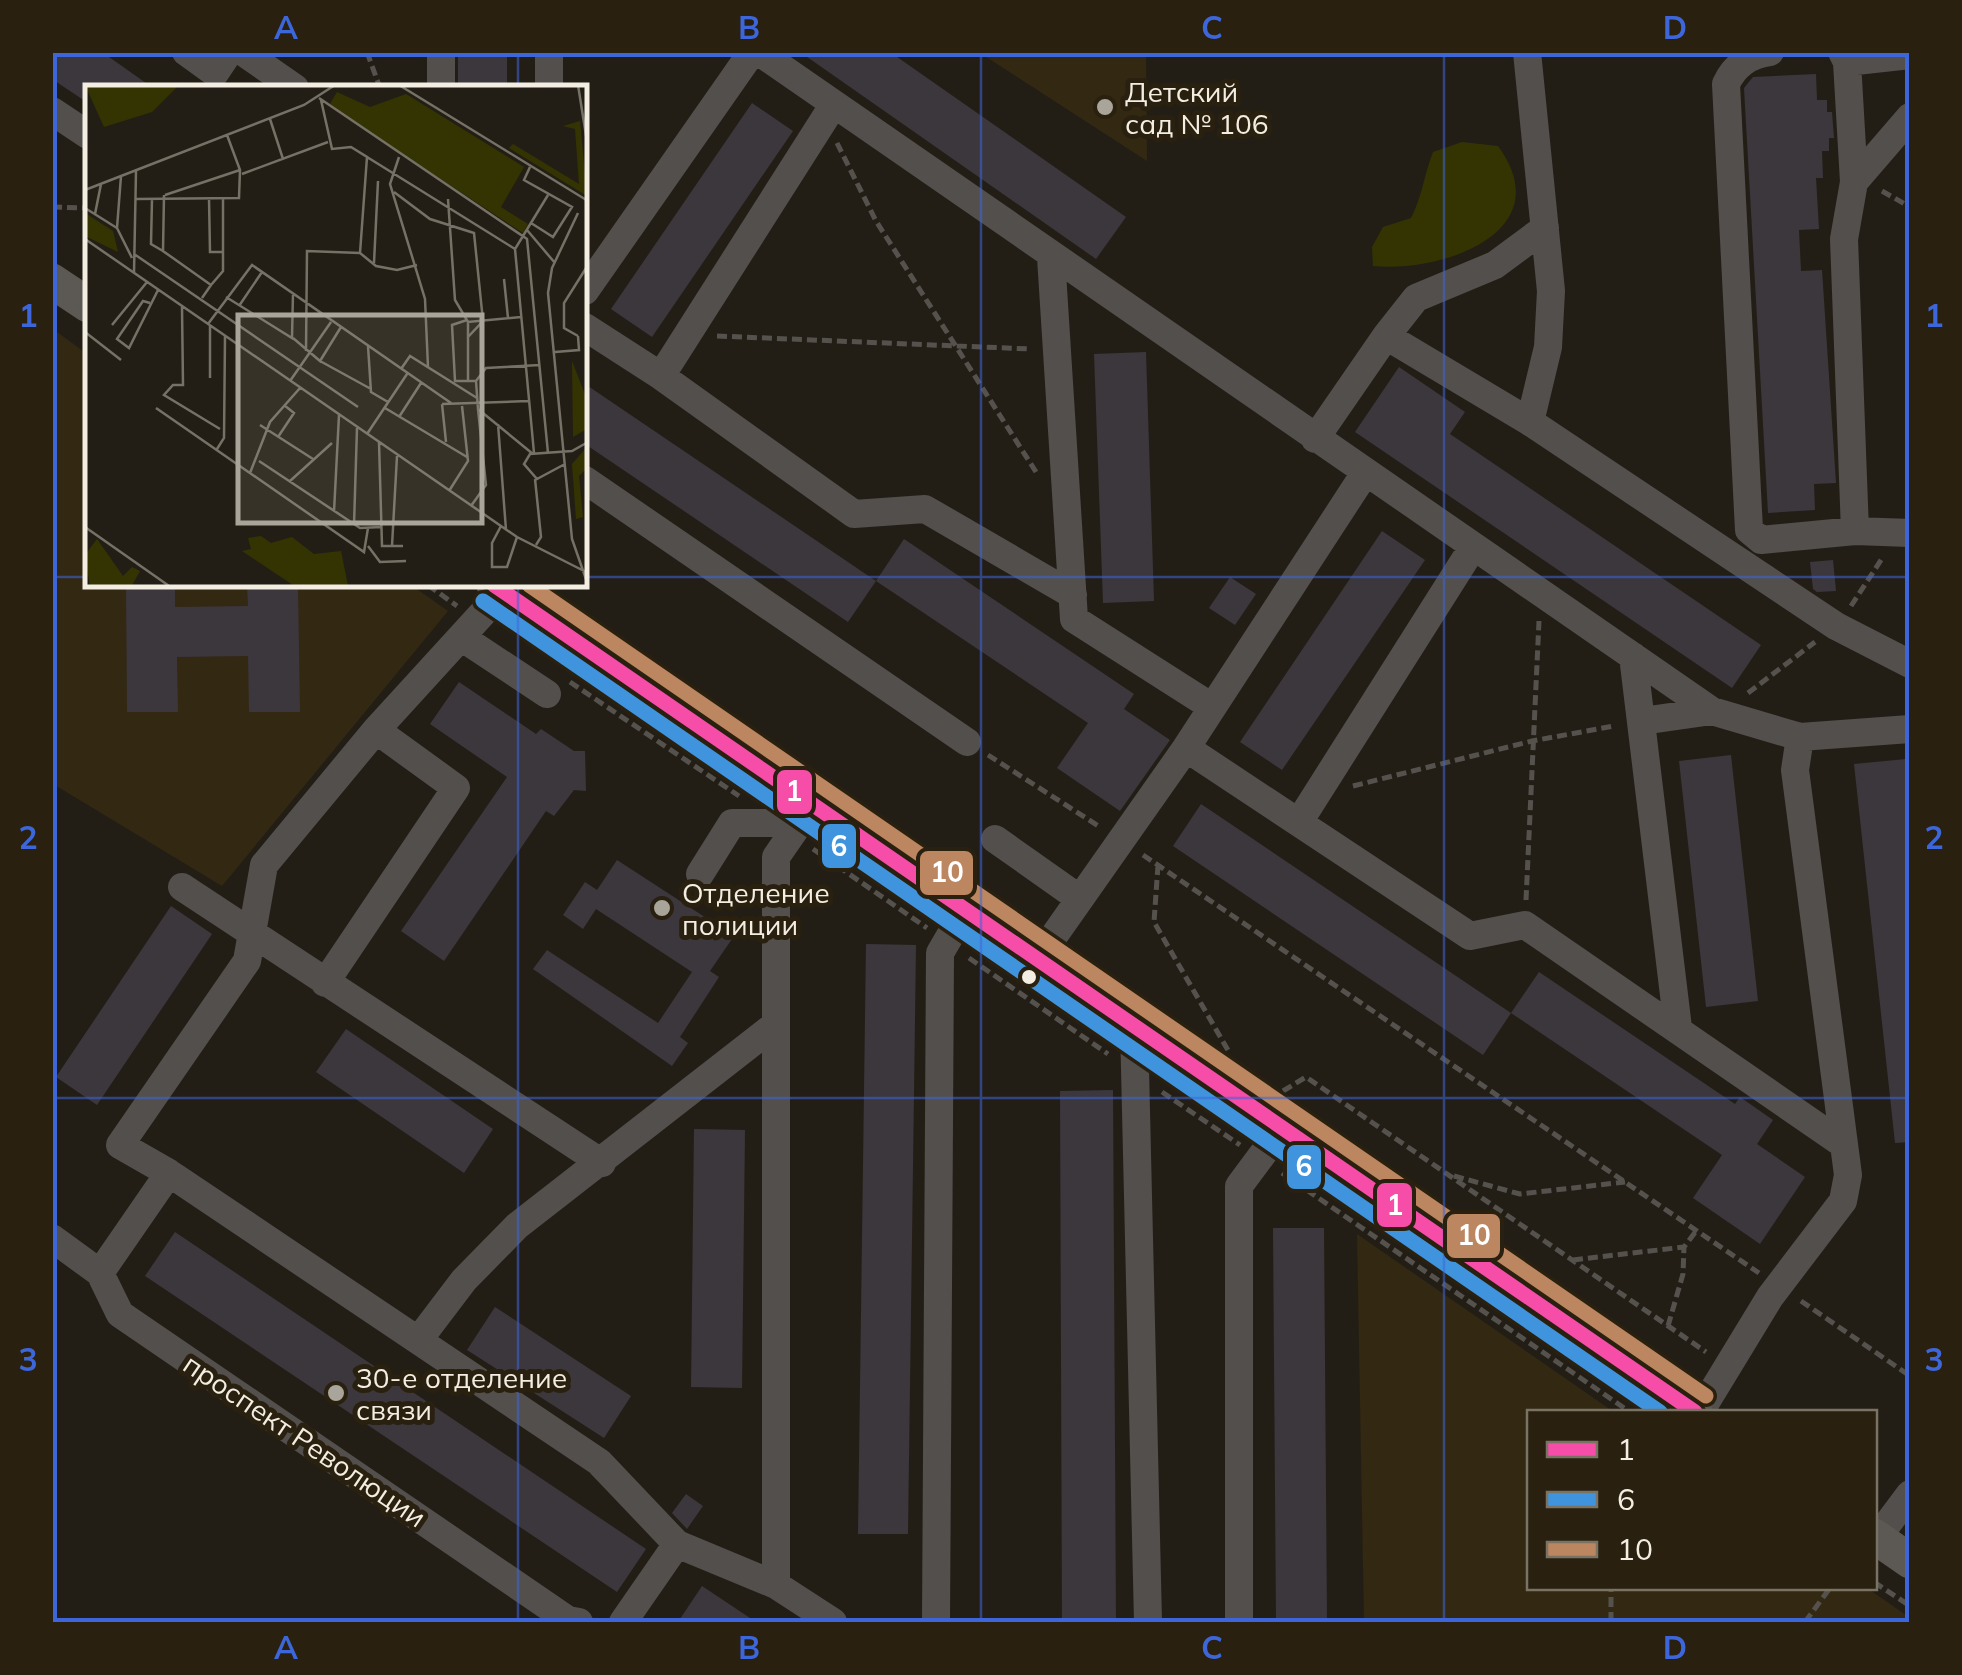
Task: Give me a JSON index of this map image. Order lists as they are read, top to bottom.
{
  "streets": {
    "street": ["проспект Революции"]
  },
  "places": ["Детский сад № 106", "Отделение полиции", "30-е отделение связи"],
  "lines": ["transit line 1", "transit line 10", "transit line 6"],
  "legend": ["1", "6", "10"],
  "grid": {
    "columns": [
      "A",
      "B",
      "C",
      "D"
    ],
    "rows": ["1", "2", "3"]
  }
}
